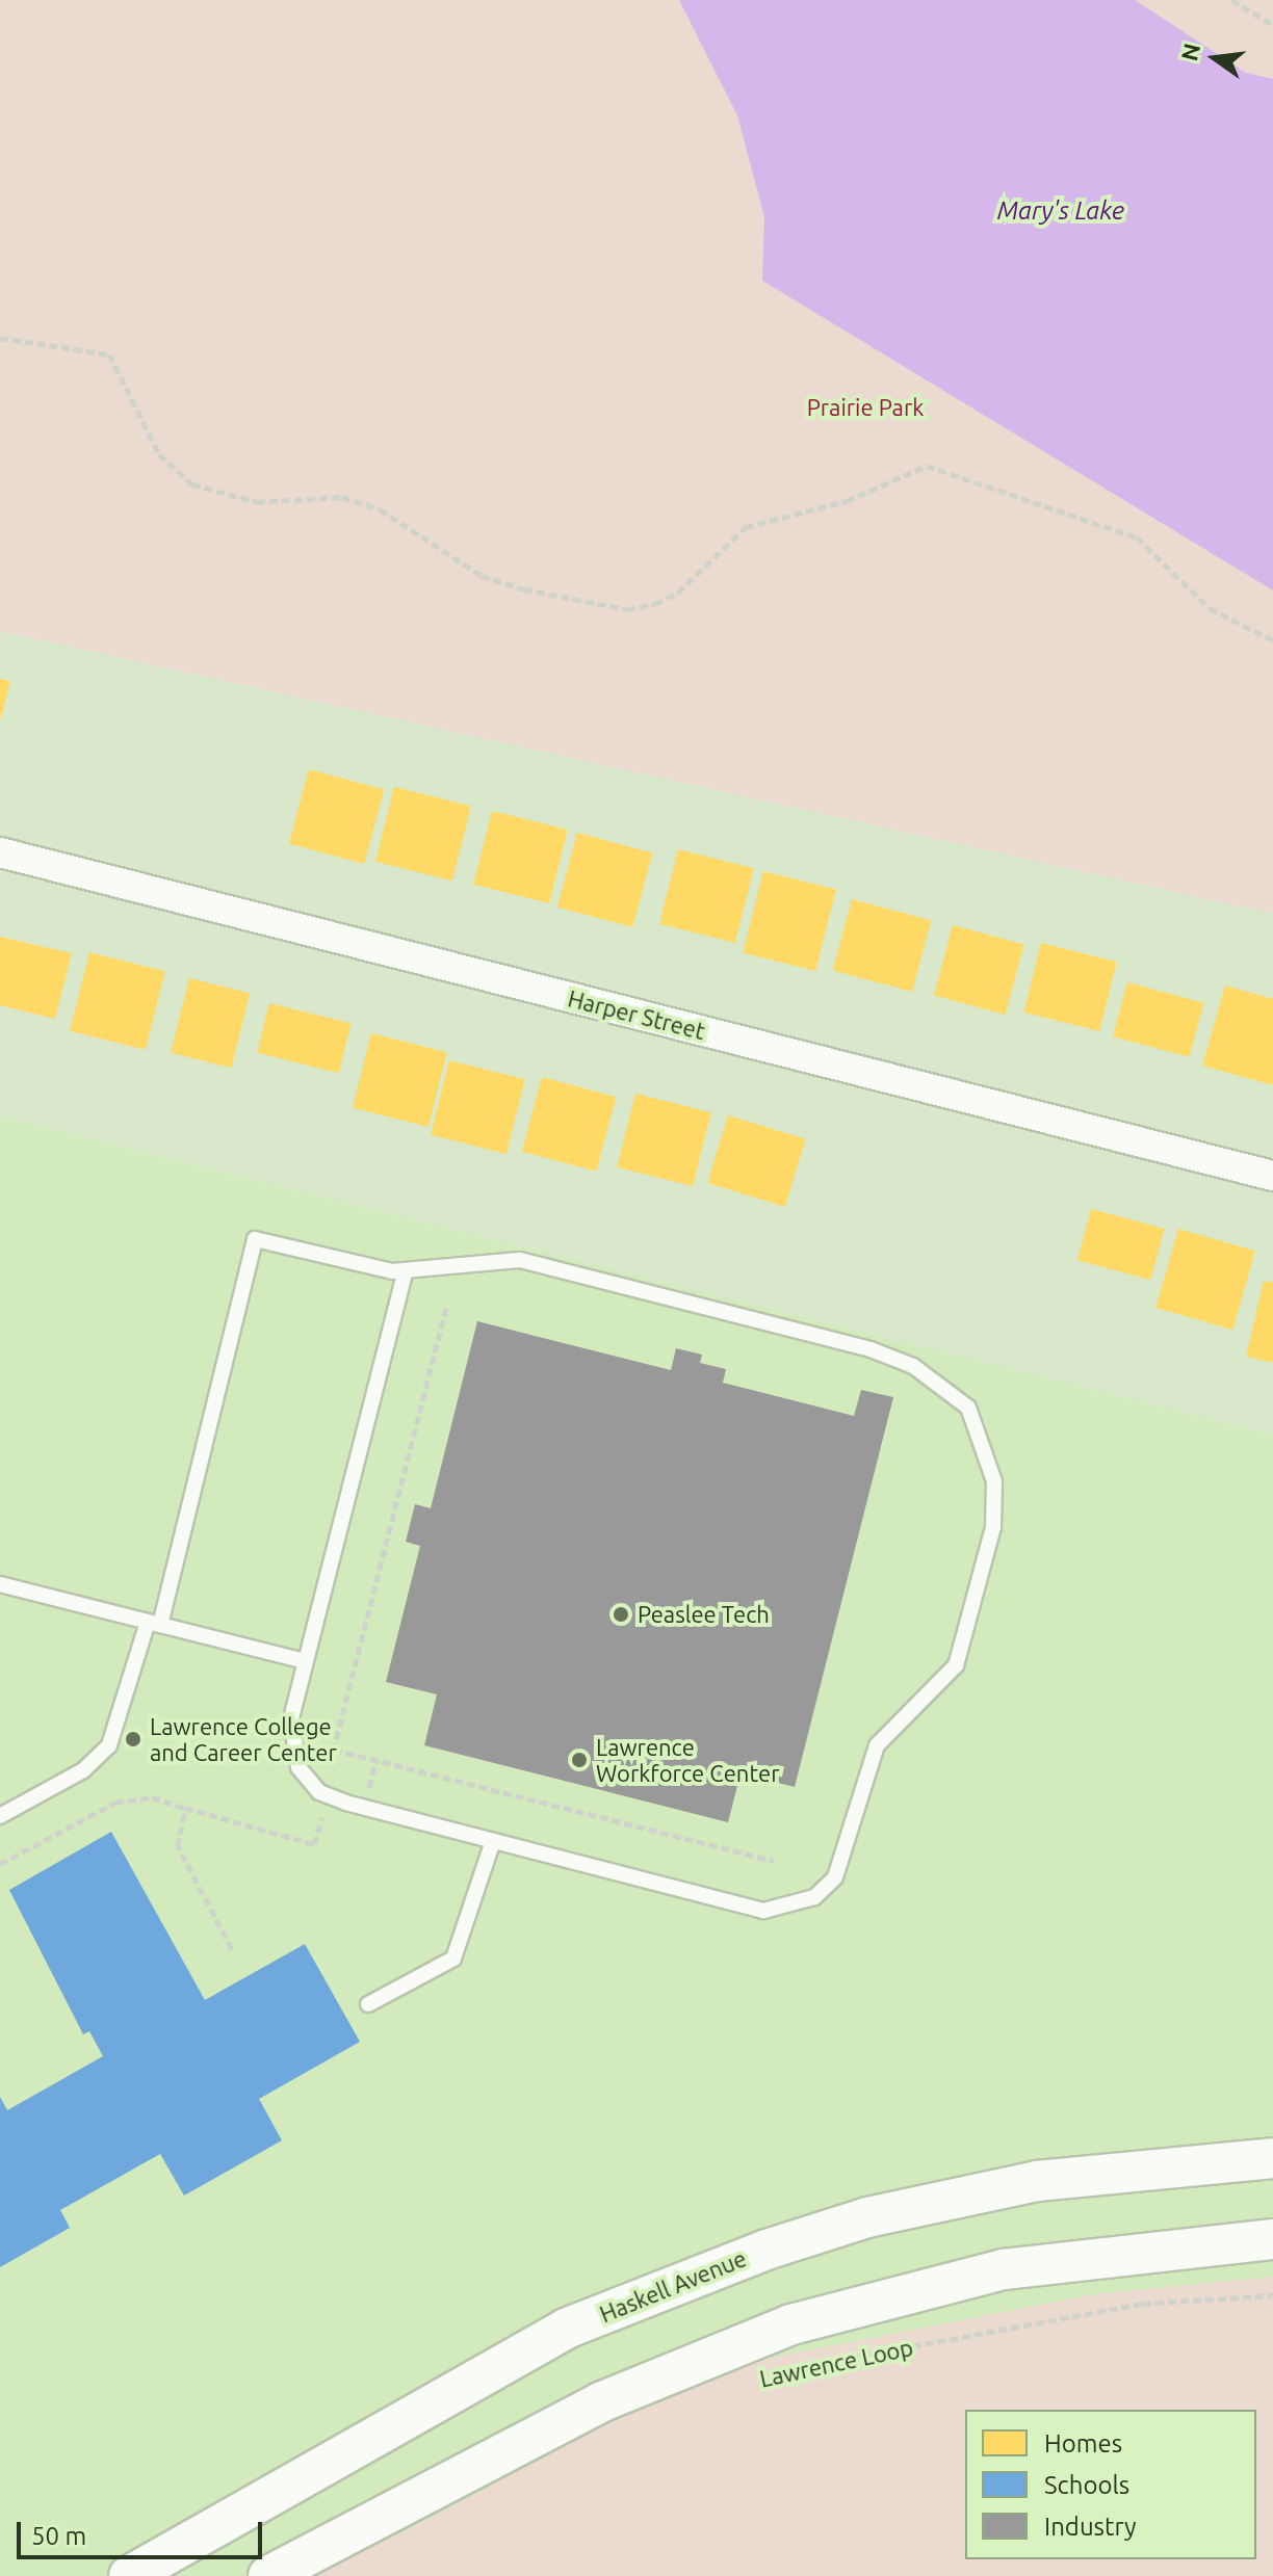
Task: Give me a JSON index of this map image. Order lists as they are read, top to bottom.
{
  "streets": {
    "main road": ["Haskell Avenue"],
    "street": ["Harper Street"],
    "path": ["Lawrence Loop"]
  },
  "water": ["Mary's Lake"],
  "parks": ["Prairie Park"],
  "places": ["Peaslee Tech", "Lawrence College and Career Center", "Lawrence Workforce Center"],
  "legend": ["Homes", "Schools", "Industry"],
  "scale_bar": "50 m",
  "north": "left"
}
